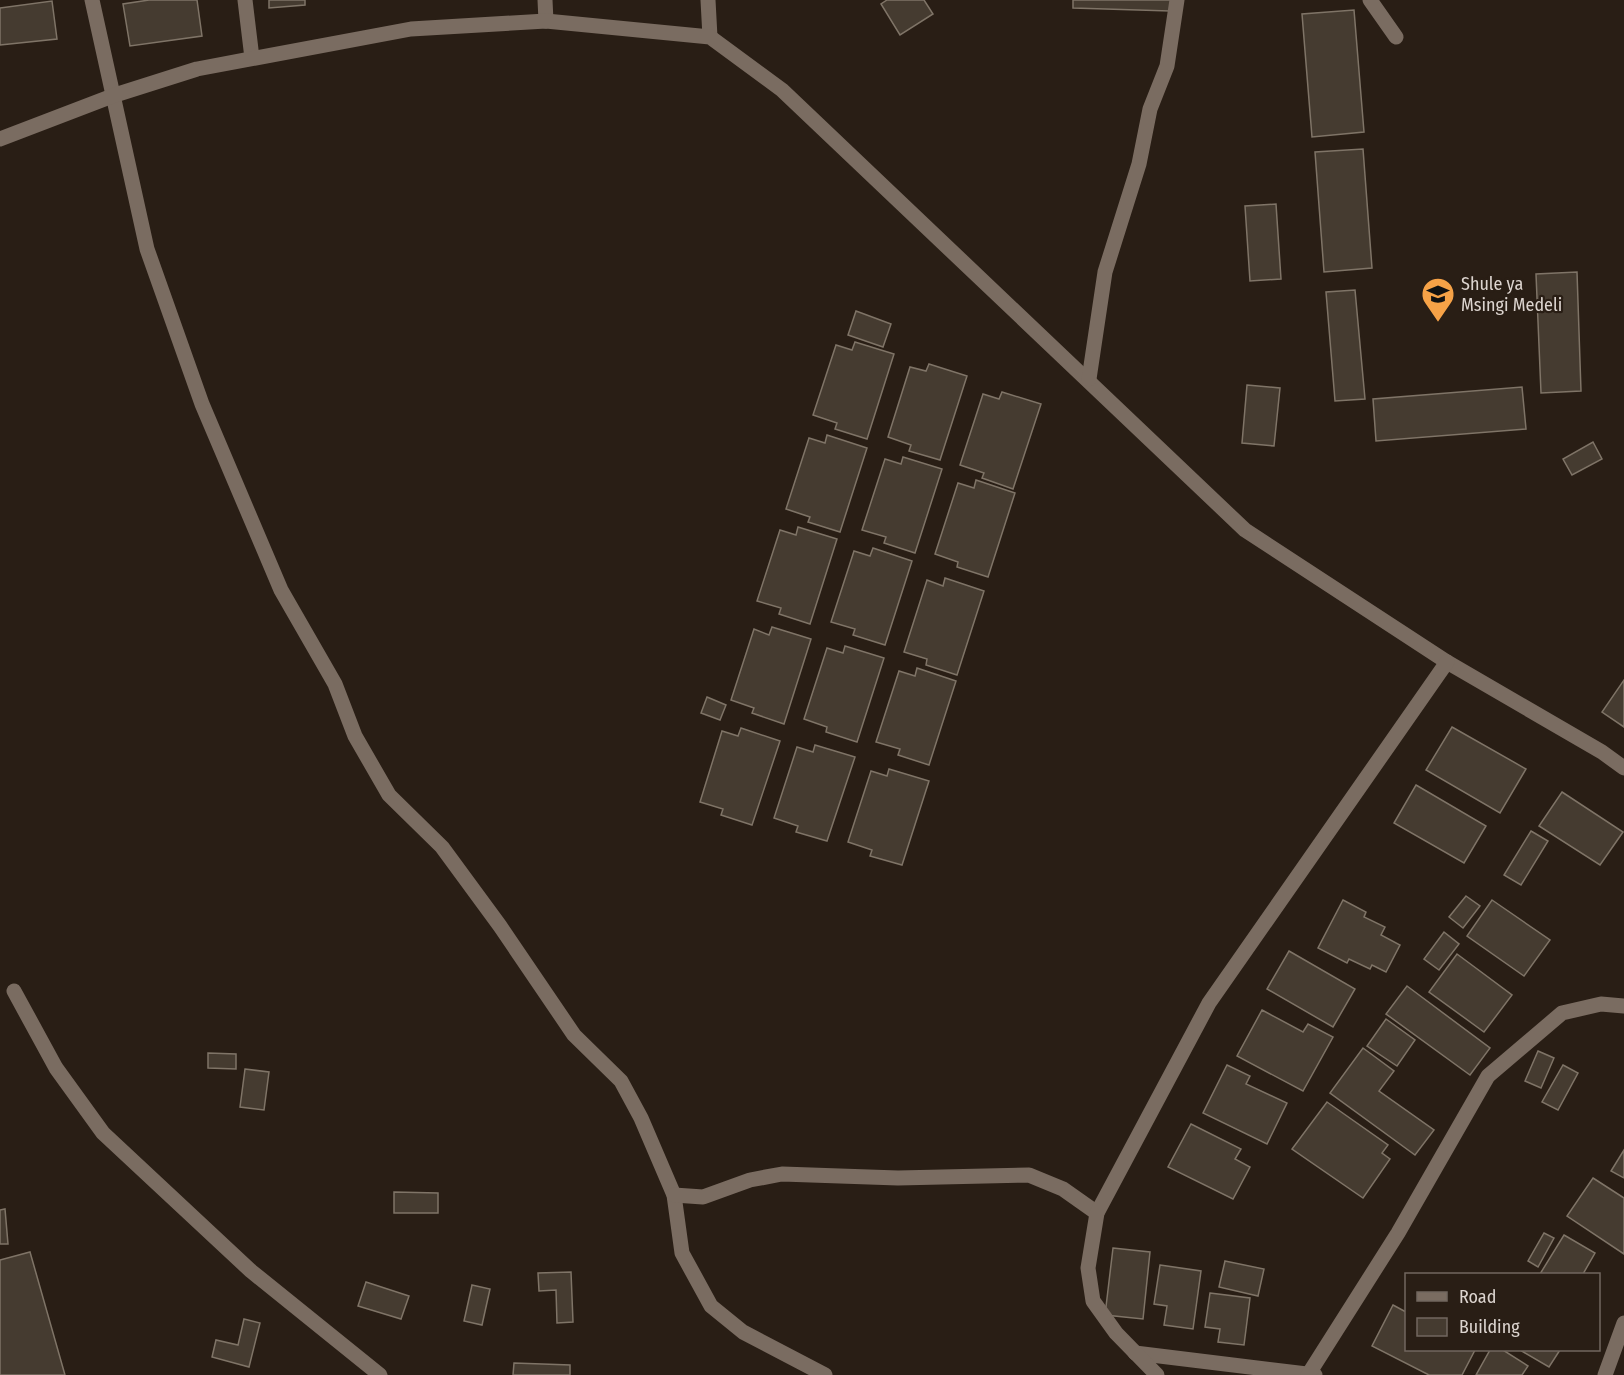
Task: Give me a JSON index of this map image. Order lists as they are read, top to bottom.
{
  "places": {
    "school or university": ["Shule ya Msingi Medeli"]
  },
  "legend": ["Road", "Building"]
}
